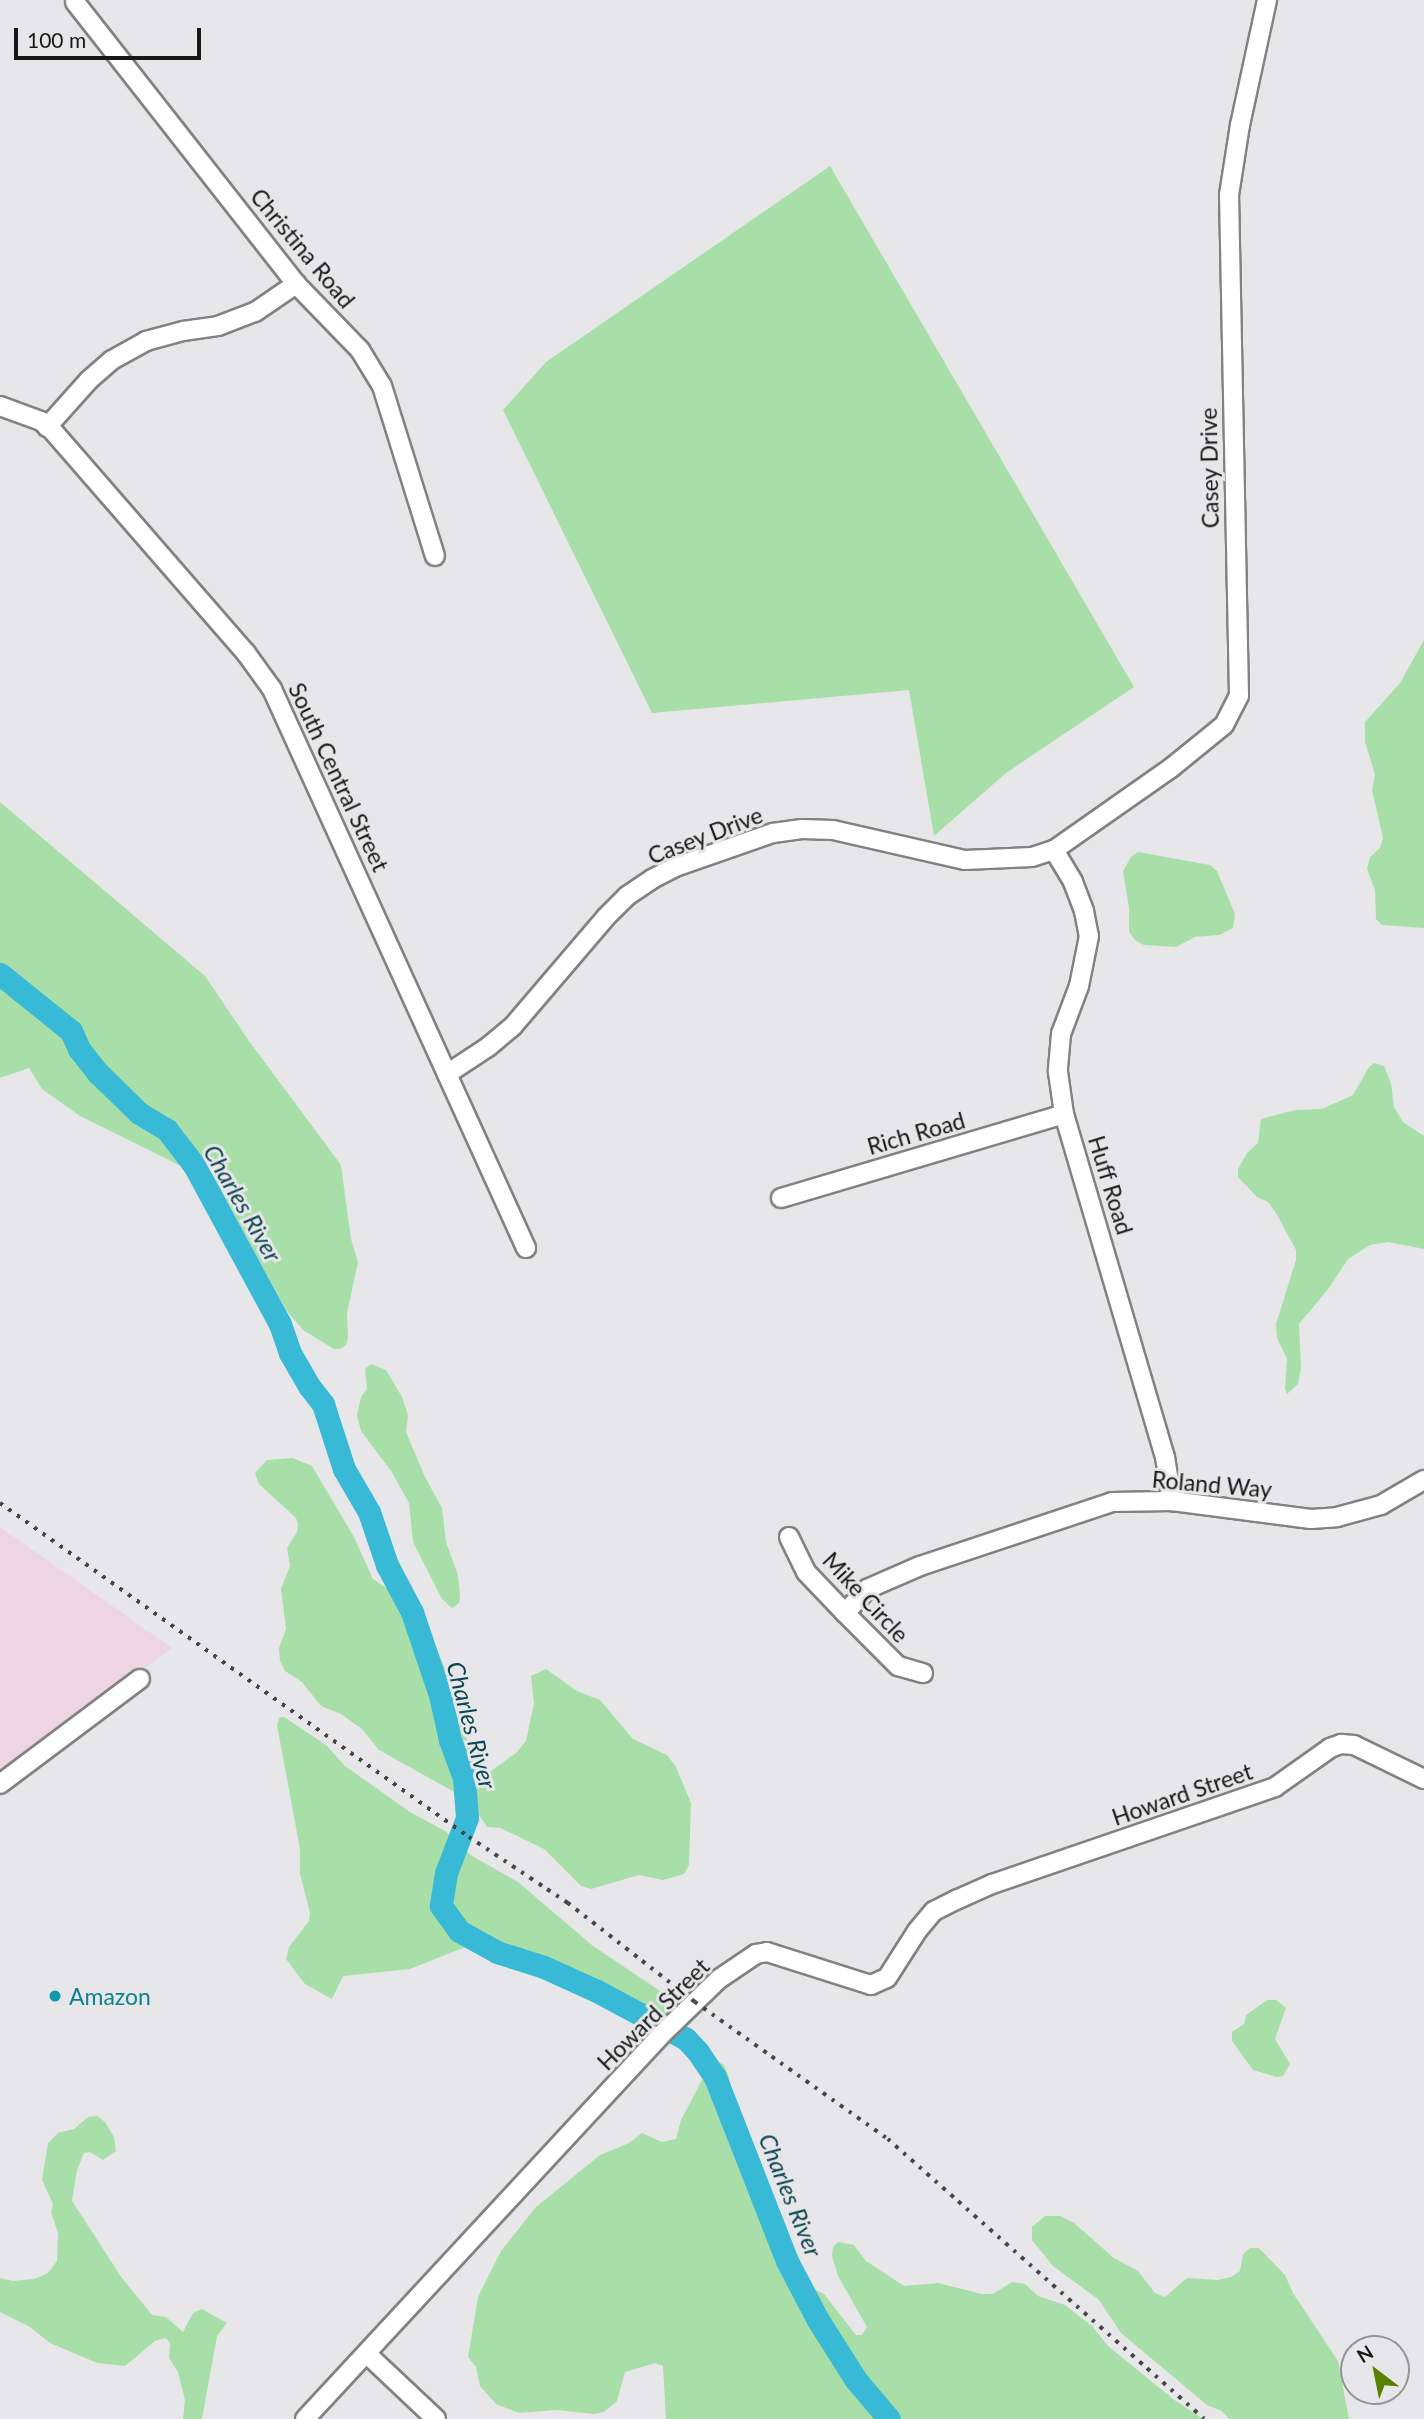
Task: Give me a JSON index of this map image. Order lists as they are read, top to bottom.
{
  "streets": {
    "street": [
      "Christina Road",
      "Casey Drive",
      "South Central Street",
      "Rich Road",
      "Huff Road",
      "Roland Way",
      "Mike Circle",
      "Howard Street"
    ]
  },
  "crossings": [
    ["Casey Drive", "South Central Street"],
    ["Casey Drive", "Huff Road"],
    ["Rich Road", "Huff Road"],
    ["Huff Road", "Roland Way"],
    ["Roland Way", "Mike Circle"]
  ],
  "water": ["Charles River"],
  "places": ["Amazon"],
  "scale_bar": "100 m",
  "north": "top left"
}
